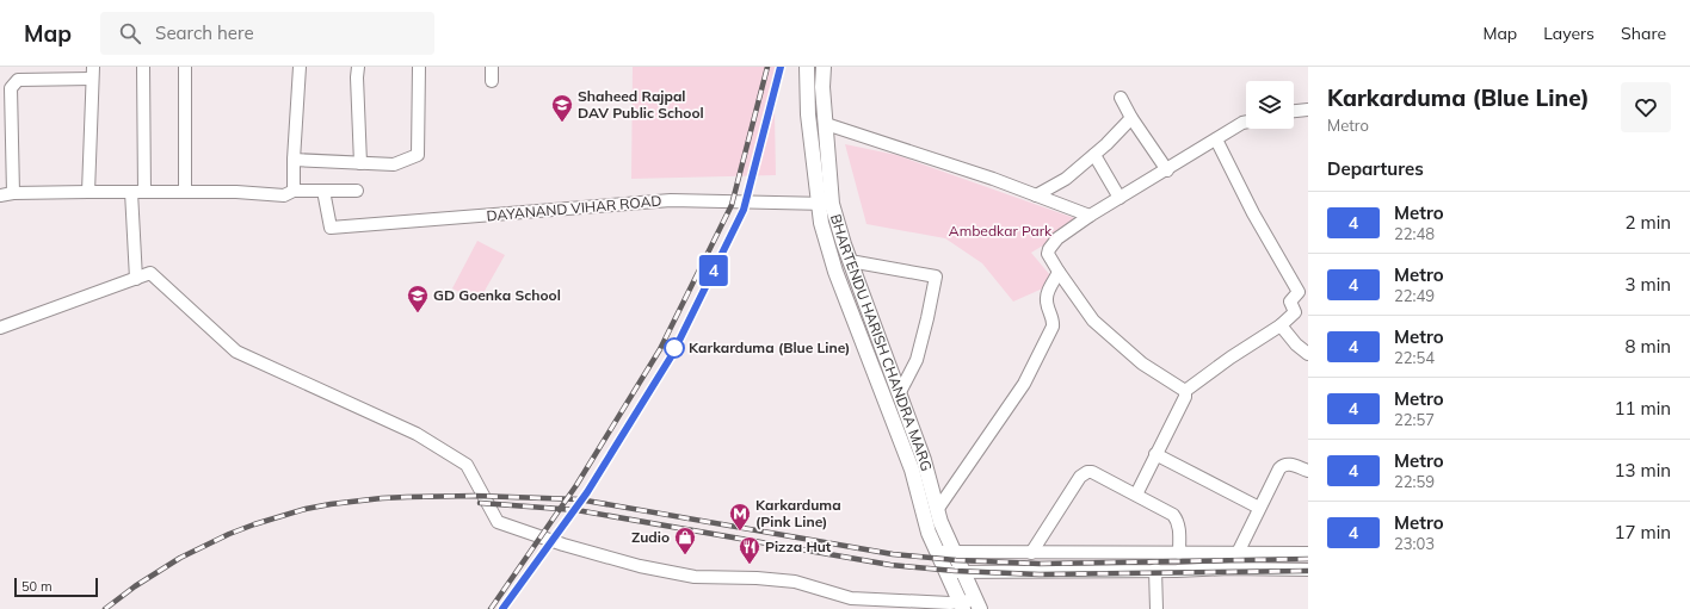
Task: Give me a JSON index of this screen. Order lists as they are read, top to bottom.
{
  "streets": {
    "main road": ["BHARTENDU HARISH CHANDRA MARG"],
    "street": ["DAYANAND VIHAR ROAD"]
  },
  "crossings": [
    ["DAYANAND VIHAR ROAD", "BHARTENDU HARISH CHANDRA MARG"]
  ],
  "parks": ["Ambedkar Park"],
  "places": {
    "school or university": ["Shaheed Rajpal DAV Public School", "GD Goenka School"],
    "other": ["Karkarduma (Blue Line)"],
    "metro station": ["Karkarduma (Pink Line)"],
    "shop": ["Zudio"],
    "restaurant": ["Pizza Hut"]
  },
  "lines": ["metro line 4"],
  "scale_bar": "50 m",
  "page": {
    "header": "Map",
    "search": "Search here",
    "nav": ["Map", "Layers", "Share"],
    "on_map": "4",
    "heading": [
      ["Karkarduma (Blue Line)", "Metro"],
      "Departures"
    ],
    "list": [
      {
        "mark": "4",
        "name": "Metro",
        "note": "22:48",
        "value": "2 min"
      },
      {
        "mark": "4",
        "name": "Metro",
        "note": "22:49",
        "value": "3 min"
      },
      {
        "mark": "4",
        "name": "Metro",
        "note": "22:54",
        "value": "8 min"
      },
      {
        "mark": "4",
        "name": "Metro",
        "note": "22:57",
        "value": "11 min"
      },
      {
        "mark": "4",
        "name": "Metro",
        "note": "22:59",
        "value": "13 min"
      },
      {
        "mark": "4",
        "name": "Metro",
        "note": "23:03",
        "value": "17 min"
      }
    ],
    "scale": "50 m"
  }
}
